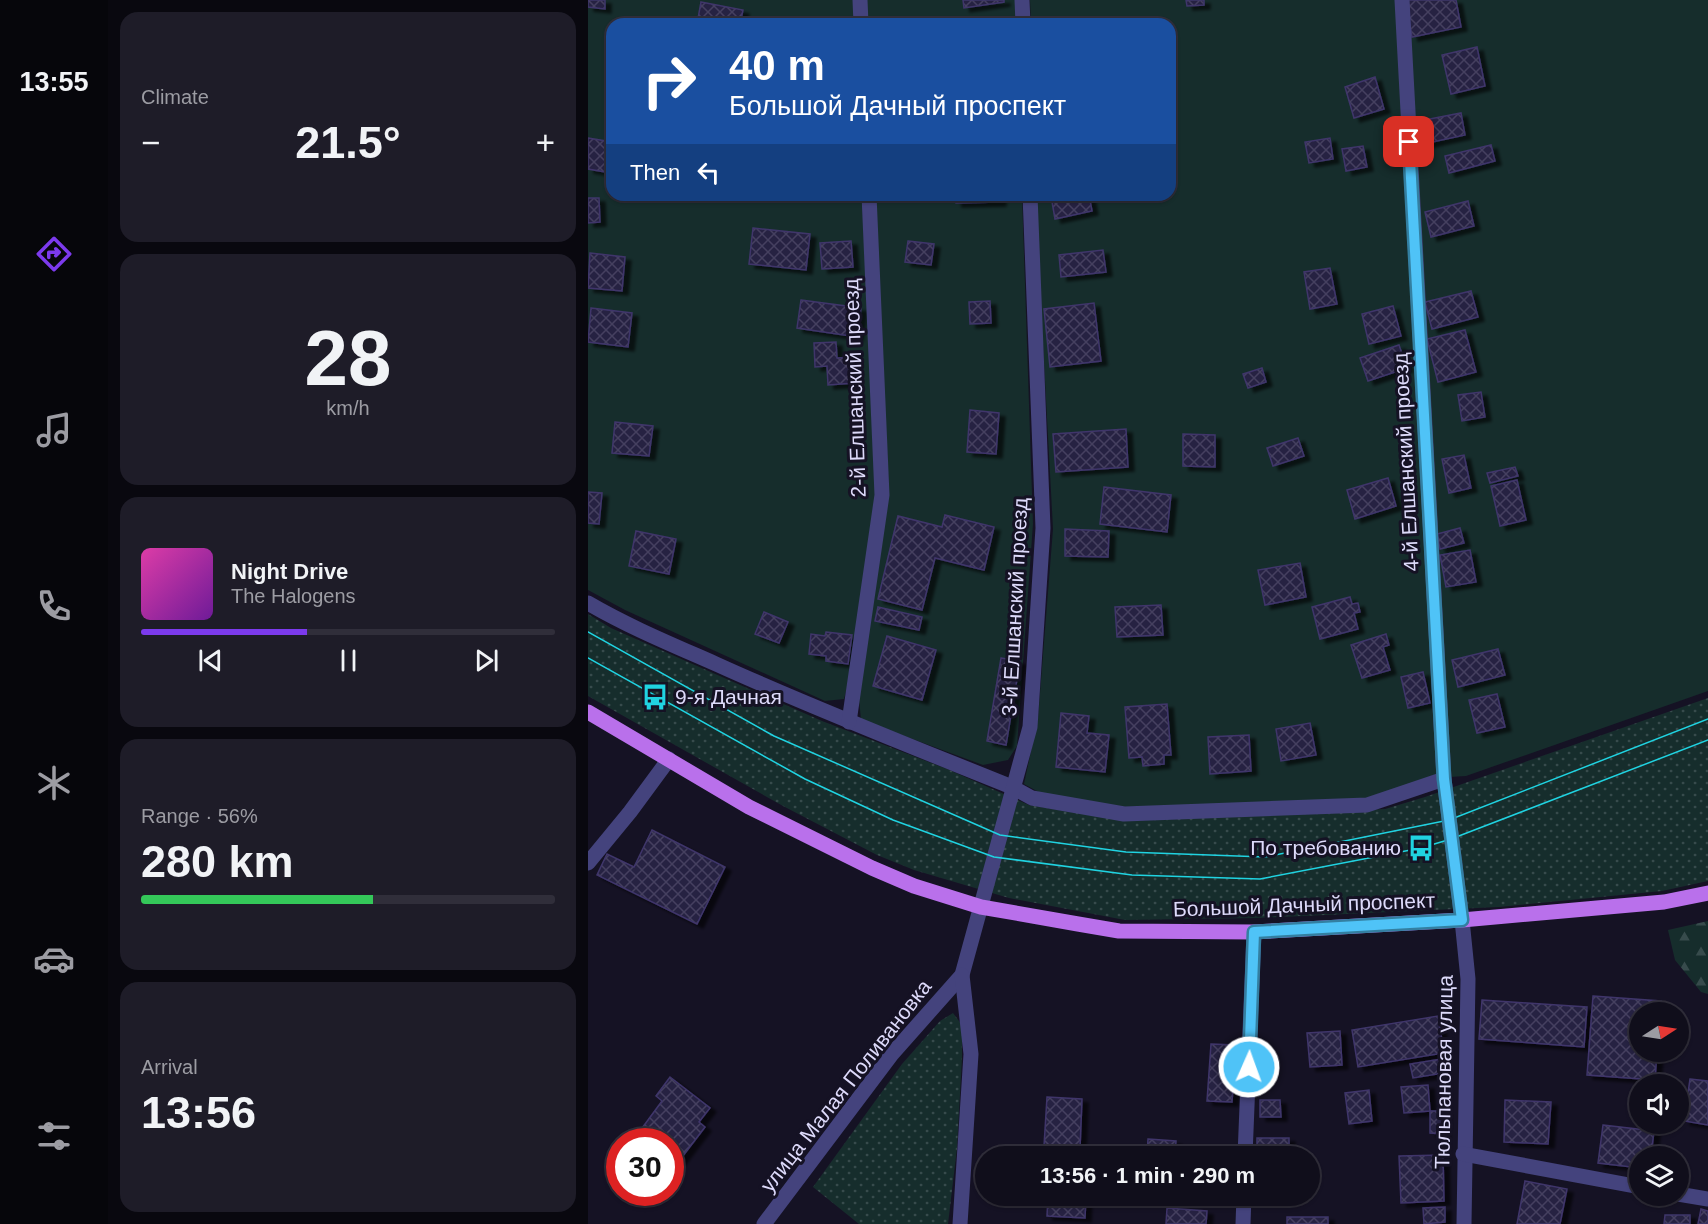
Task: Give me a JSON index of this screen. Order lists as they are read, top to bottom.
{
  "streets": {
    "main road": ["Большой Дачный проспект"],
    "street": [
      "2-й Елшанский проезд",
      "4-й Елшанский проезд",
      "3-й Елшанский проезд",
      "Тюльпановая улица",
      "улица Малая Поливановка"
    ]
  },
  "crossings": [
    ["4-й Елшанский проезд", "Большой Дачный проспект"],
    ["4-й Елшанский проезд", "Тюльпановая улица"],
    ["3-й Елшанский проезд", "Большой Дачный проспект"],
    ["3-й Елшанский проезд", "улица Малая Поливановка"],
    ["Большой Дачный проспект", "Тюльпановая улица"],
    ["Большой Дачный проспект", "улица Малая Поливановка"]
  ],
  "places": {
    "bus stop": ["9-я Дачная", "По требованию"]
  },
  "north": "right",
  "page": {
    "tabs": "13:55",
    "tile": [
      "Climate",
      ["28", "km/h"],
      ["Range · 56%", "280 km"],
      ["Arrival", "13:56"]
    ],
    "turn": ["40 m", "Большой Дачный проспект"],
    "heat": ["−", "21.5°", "+"],
    "then": "Then",
    "song": ["Night Drive", "The Halogens"],
    "limit": "30",
    "trip": "13:56 · 1 min · 290 m"
  }
}
